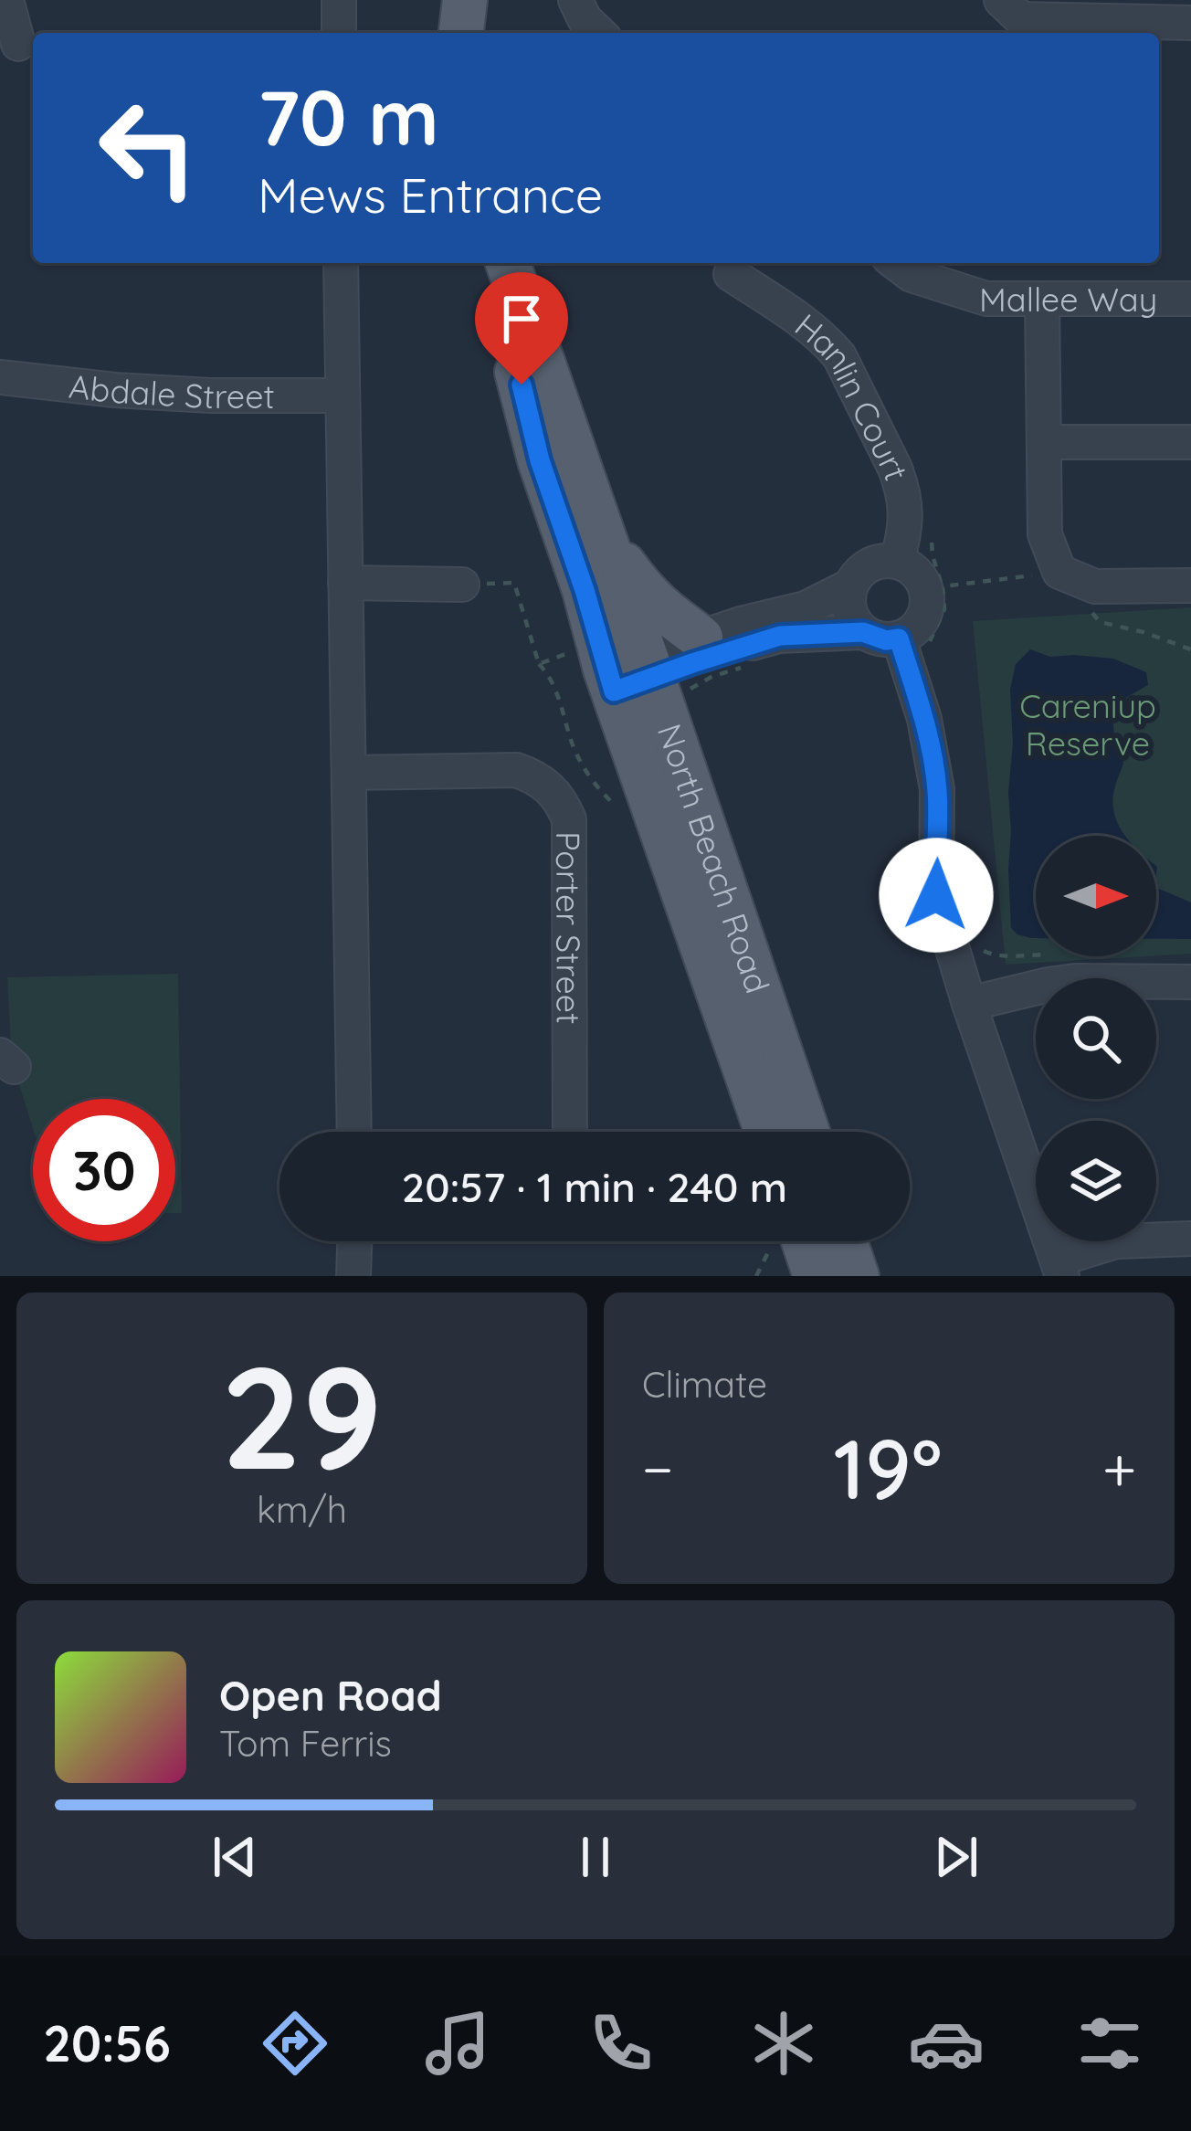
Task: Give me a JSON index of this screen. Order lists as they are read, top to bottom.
{
  "streets": {
    "main road": ["North Beach Road"],
    "street": [
      "Mallee Way",
      "Abdale Street",
      "Hanlin Court",
      "Porter Street"
    ]
  },
  "parks": ["Careniup Reserve"],
  "north": "right",
  "page": {
    "turn": ["70 m", "Mews Entrance"],
    "limit": "30",
    "trip": "20:57 · 1 min · 240 m",
    "tile": [
      ["29", "km/h"],
      "Climate"
    ],
    "heat": ["−", "19°", "+"],
    "song": ["Open Road", "Tom Ferris"],
    "tabs": "20:56"
  }
}
